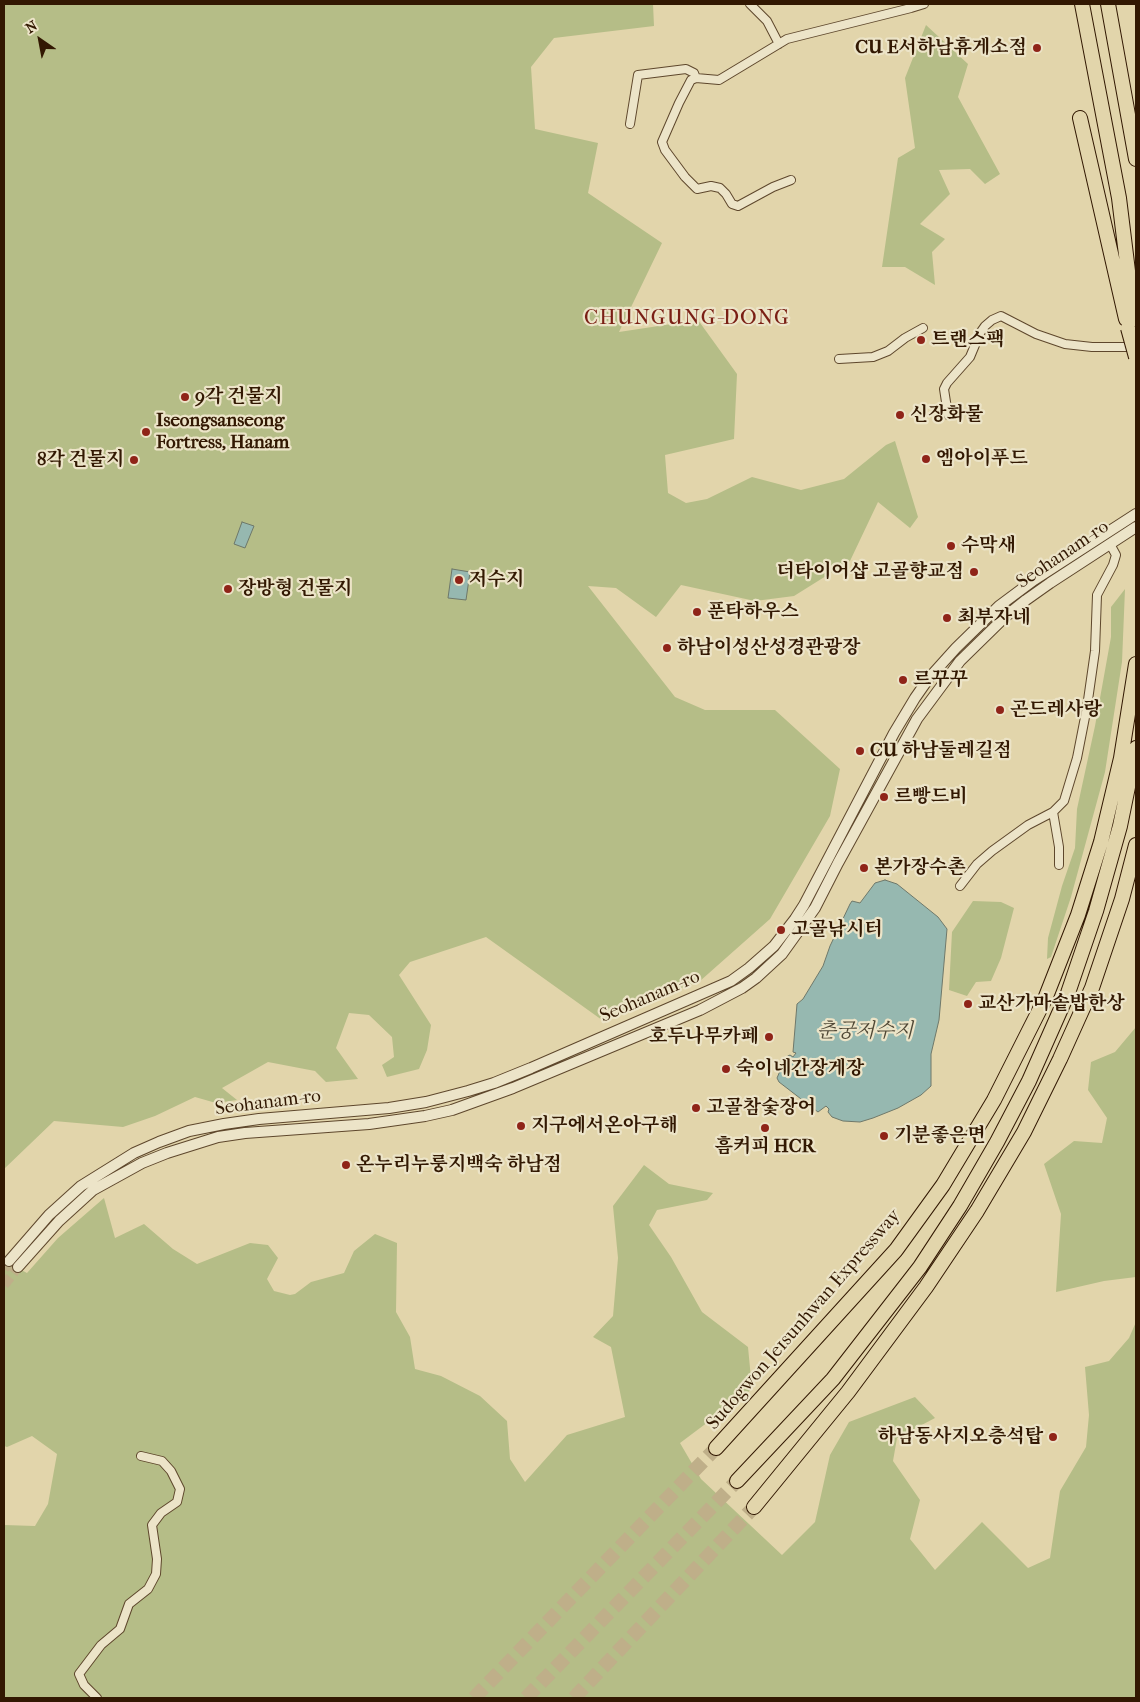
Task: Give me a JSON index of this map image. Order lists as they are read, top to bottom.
{
  "streets": {
    "highway": ["Sudogwon Je1sunhwan Expressway"],
    "street": ["Seohanam-ro"]
  },
  "districts": ["CHUNGUNG-DONG"],
  "water": ["춘궁저수지"],
  "places": [
    "CU E서하남휴게소점",
    "트랜스팩",
    "9각 건물지",
    "신장화물",
    "Iseongsanseong Fortress, Hanam",
    "엠아이푸드",
    "8각 건물지",
    "수막새",
    "더타이어샵 고골향교점",
    "저수지",
    "장방형 건물지",
    "푼타하우스",
    "최부자네",
    "하남이성산성경관광장",
    "르꾸꾸",
    "곤드레사랑",
    "CU 하남둘레길점",
    "르빵드비",
    "본가장수촌",
    "고골낚시터",
    "교산가마솥밥한상",
    "호두나무카페",
    "숙이네간장게장",
    "고골참숯장어",
    "지구에서온아구해",
    "흠커피 HCR",
    "기분좋은면",
    "온누리누룽지백숙 하남점",
    "하남동사지오층석탑"
  ],
  "north": "top left"
}
